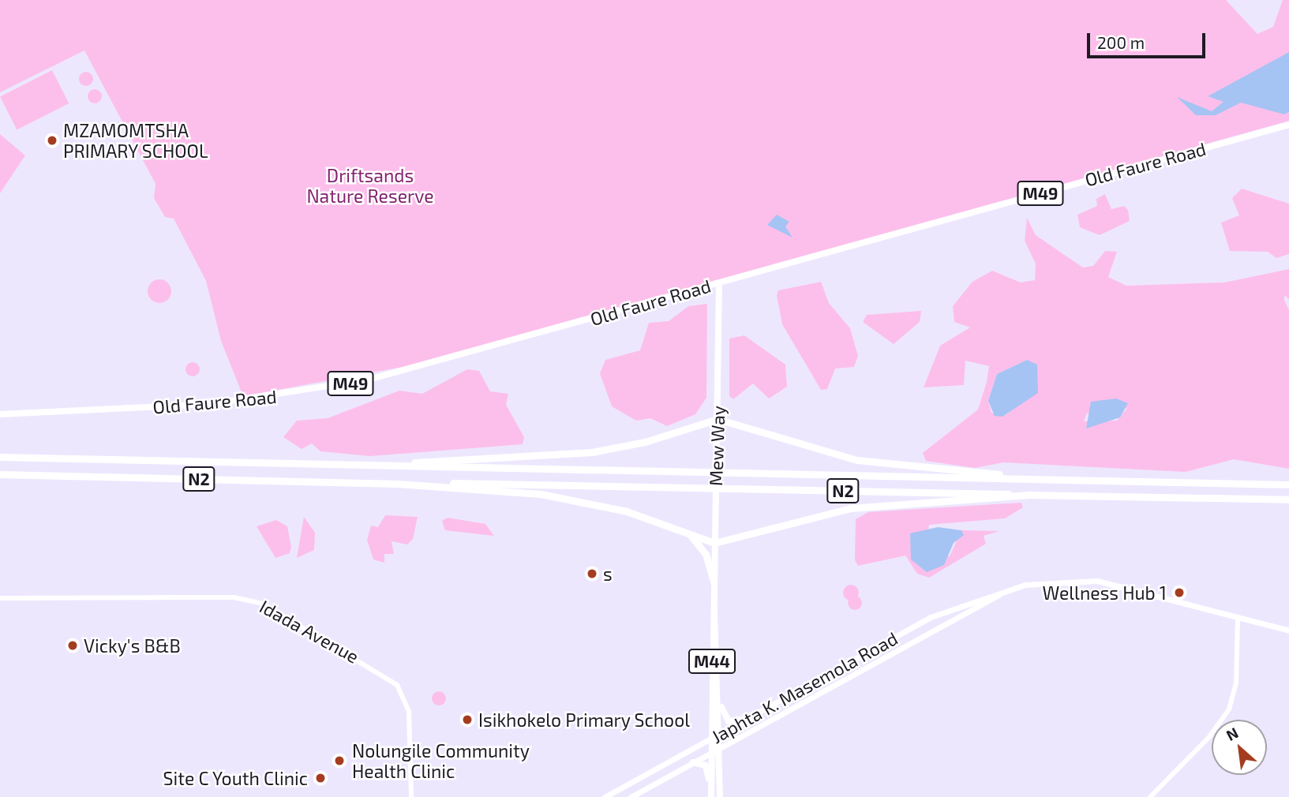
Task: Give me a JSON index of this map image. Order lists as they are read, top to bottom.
{
  "streets": {
    "highway": ["N2"],
    "main road": [
      "Old Faure Road",
      "M49",
      "Mew Way",
      "M44",
      "Japhta K. Masemola Road"
    ],
    "street": ["Idada Avenue"]
  },
  "crossings": [
    ["Old Faure Road", "Mew Way"],
    ["Mew Way", "Japhta K. Masemola Road"]
  ],
  "parks": ["Driftsands Nature Reserve"],
  "places": [
    "MZAMOMTSHA PRIMARY SCHOOL",
    "s",
    "Wellness Hub 1",
    "Vicky's B&B",
    "Isikhokelo Primary School",
    "Nolungile Community Health Clinic",
    "Site C Youth Clinic"
  ],
  "scale_bar": "200 m",
  "north": "top left"
}
